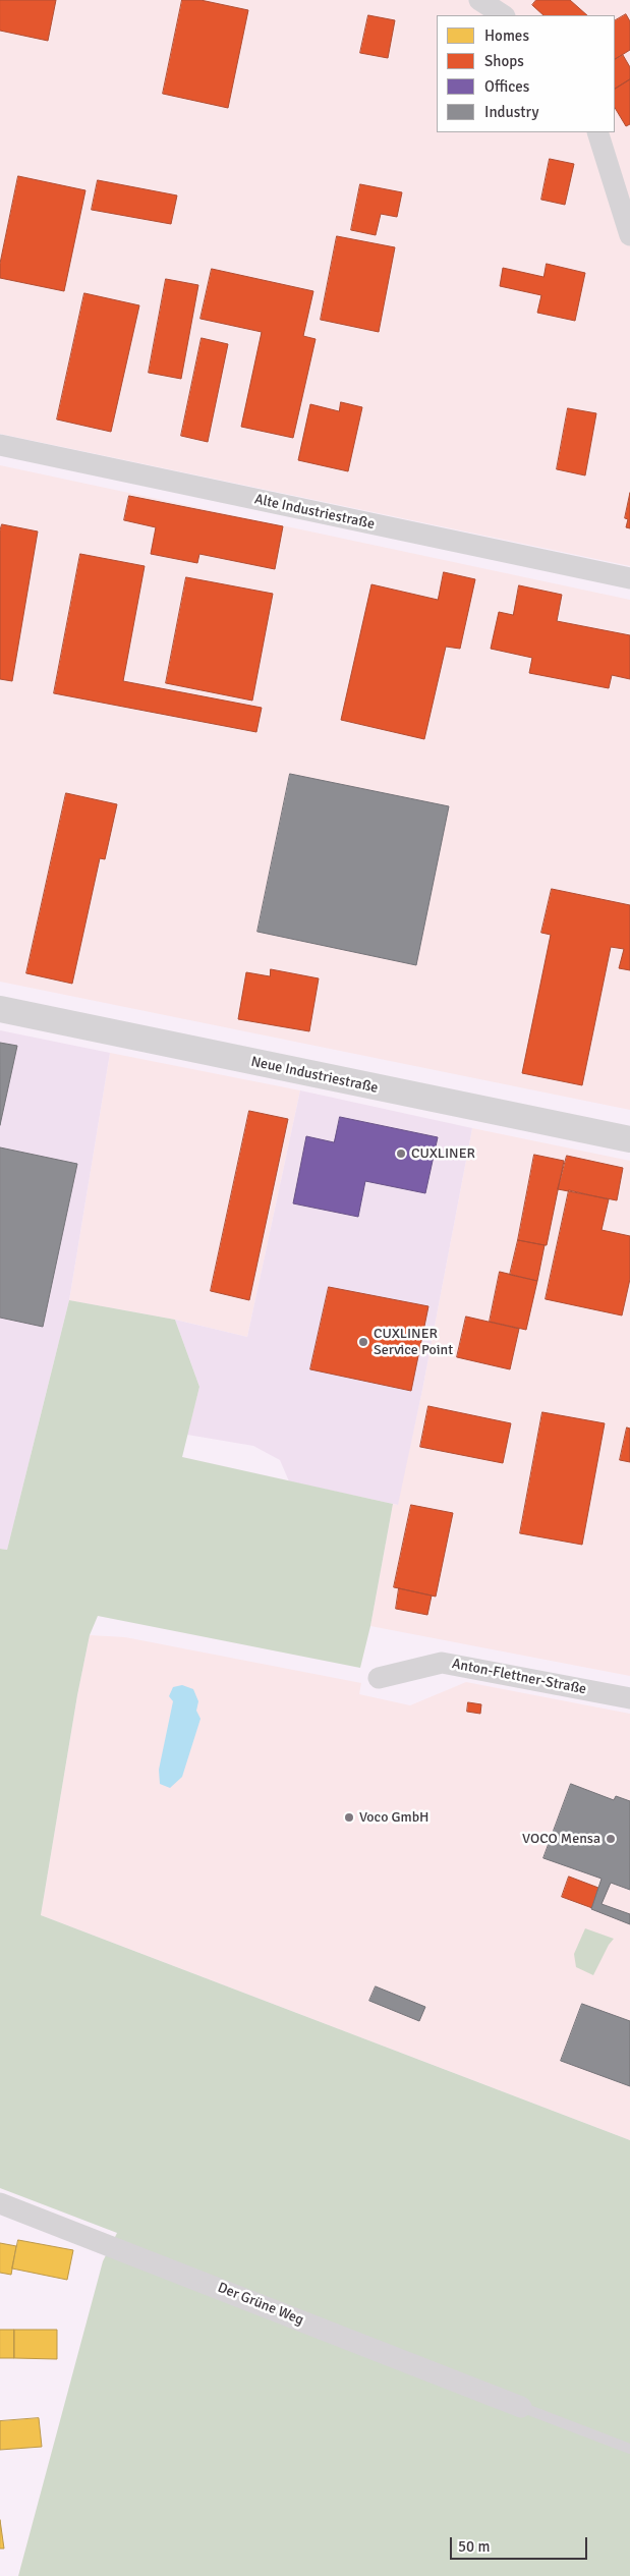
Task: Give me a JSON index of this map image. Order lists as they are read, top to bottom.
{
  "streets": {
    "street": [
      "Alte Industriestraße",
      "Neue Industriestraße",
      "Anton-Flettner-Straße",
      "Der Grüne Weg"
    ]
  },
  "places": [
    "CUXLINER",
    "CUXLINER Service Point",
    "Voco GmbH",
    "VOCO Mensa"
  ],
  "legend": [
    "Homes",
    "Shops",
    "Offices",
    "Industry"
  ],
  "scale_bar": "50 m"
}
